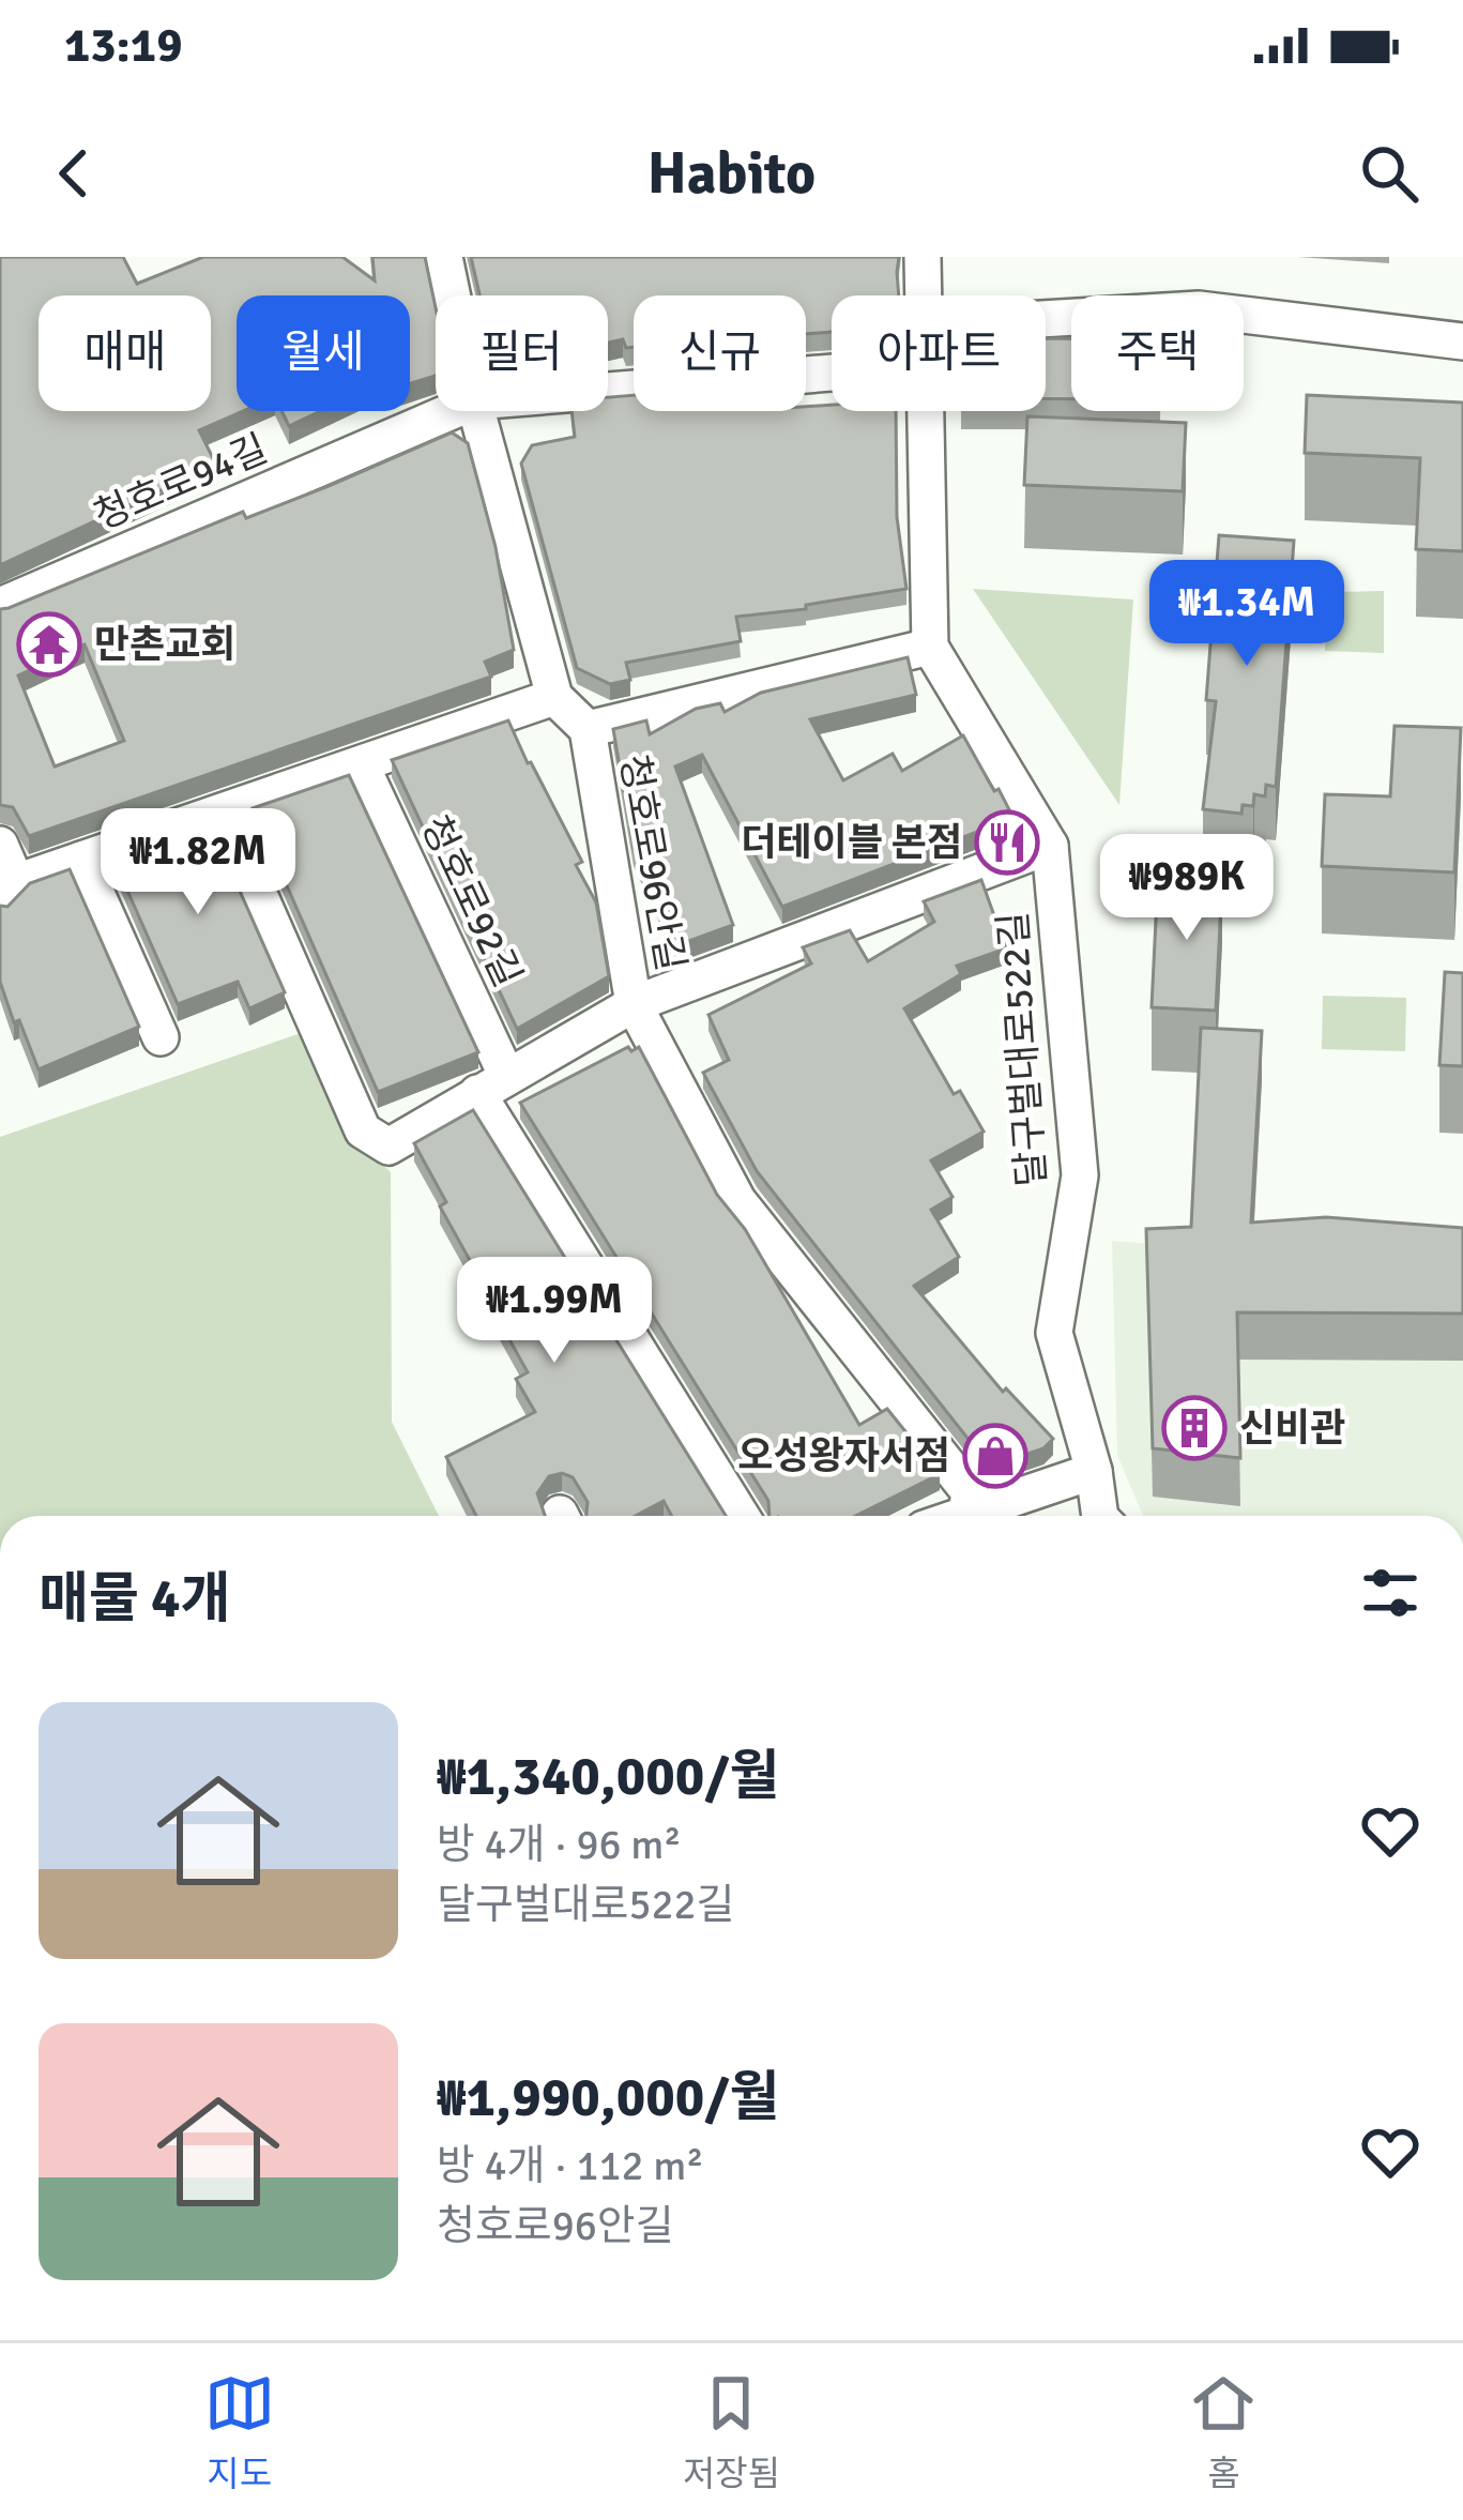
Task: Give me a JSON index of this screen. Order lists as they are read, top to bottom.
{
  "streets": {
    "street": [
      "청호로94길",
      "청호로96안길",
      "청호로92길",
      "달구벌대로522길"
    ]
  },
  "crossings": [
    ["청호로96안길", "달구벌대로522길"]
  ],
  "places": {
    "temple": ["만촌교회"],
    "restaurant": ["더테이블 본점"],
    "building": ["신비관"],
    "shop": ["오성왕자서점"]
  },
  "page": {
    "status": "13:19",
    "header": "Habito",
    "chip": [
      "매매",
      "월세",
      "필터",
      "신규",
      "아파트",
      "주택"
    ],
    "price": [
      "₩1.34M",
      "₩1.82M",
      "₩989K",
      "₩1.99M"
    ],
    "heading": "매물 4개",
    "list": [
      {
        "name": "₩1,340,000/월",
        "note": "방 4개 · 96 m² · 달구벌대로522길"
      },
      {
        "name": "₩1,990,000/월",
        "note": "방 4개 · 112 m² · 청호로96안길"
      }
    ],
    "tabs": ["지도", "저장됨", "홈"]
  }
}
